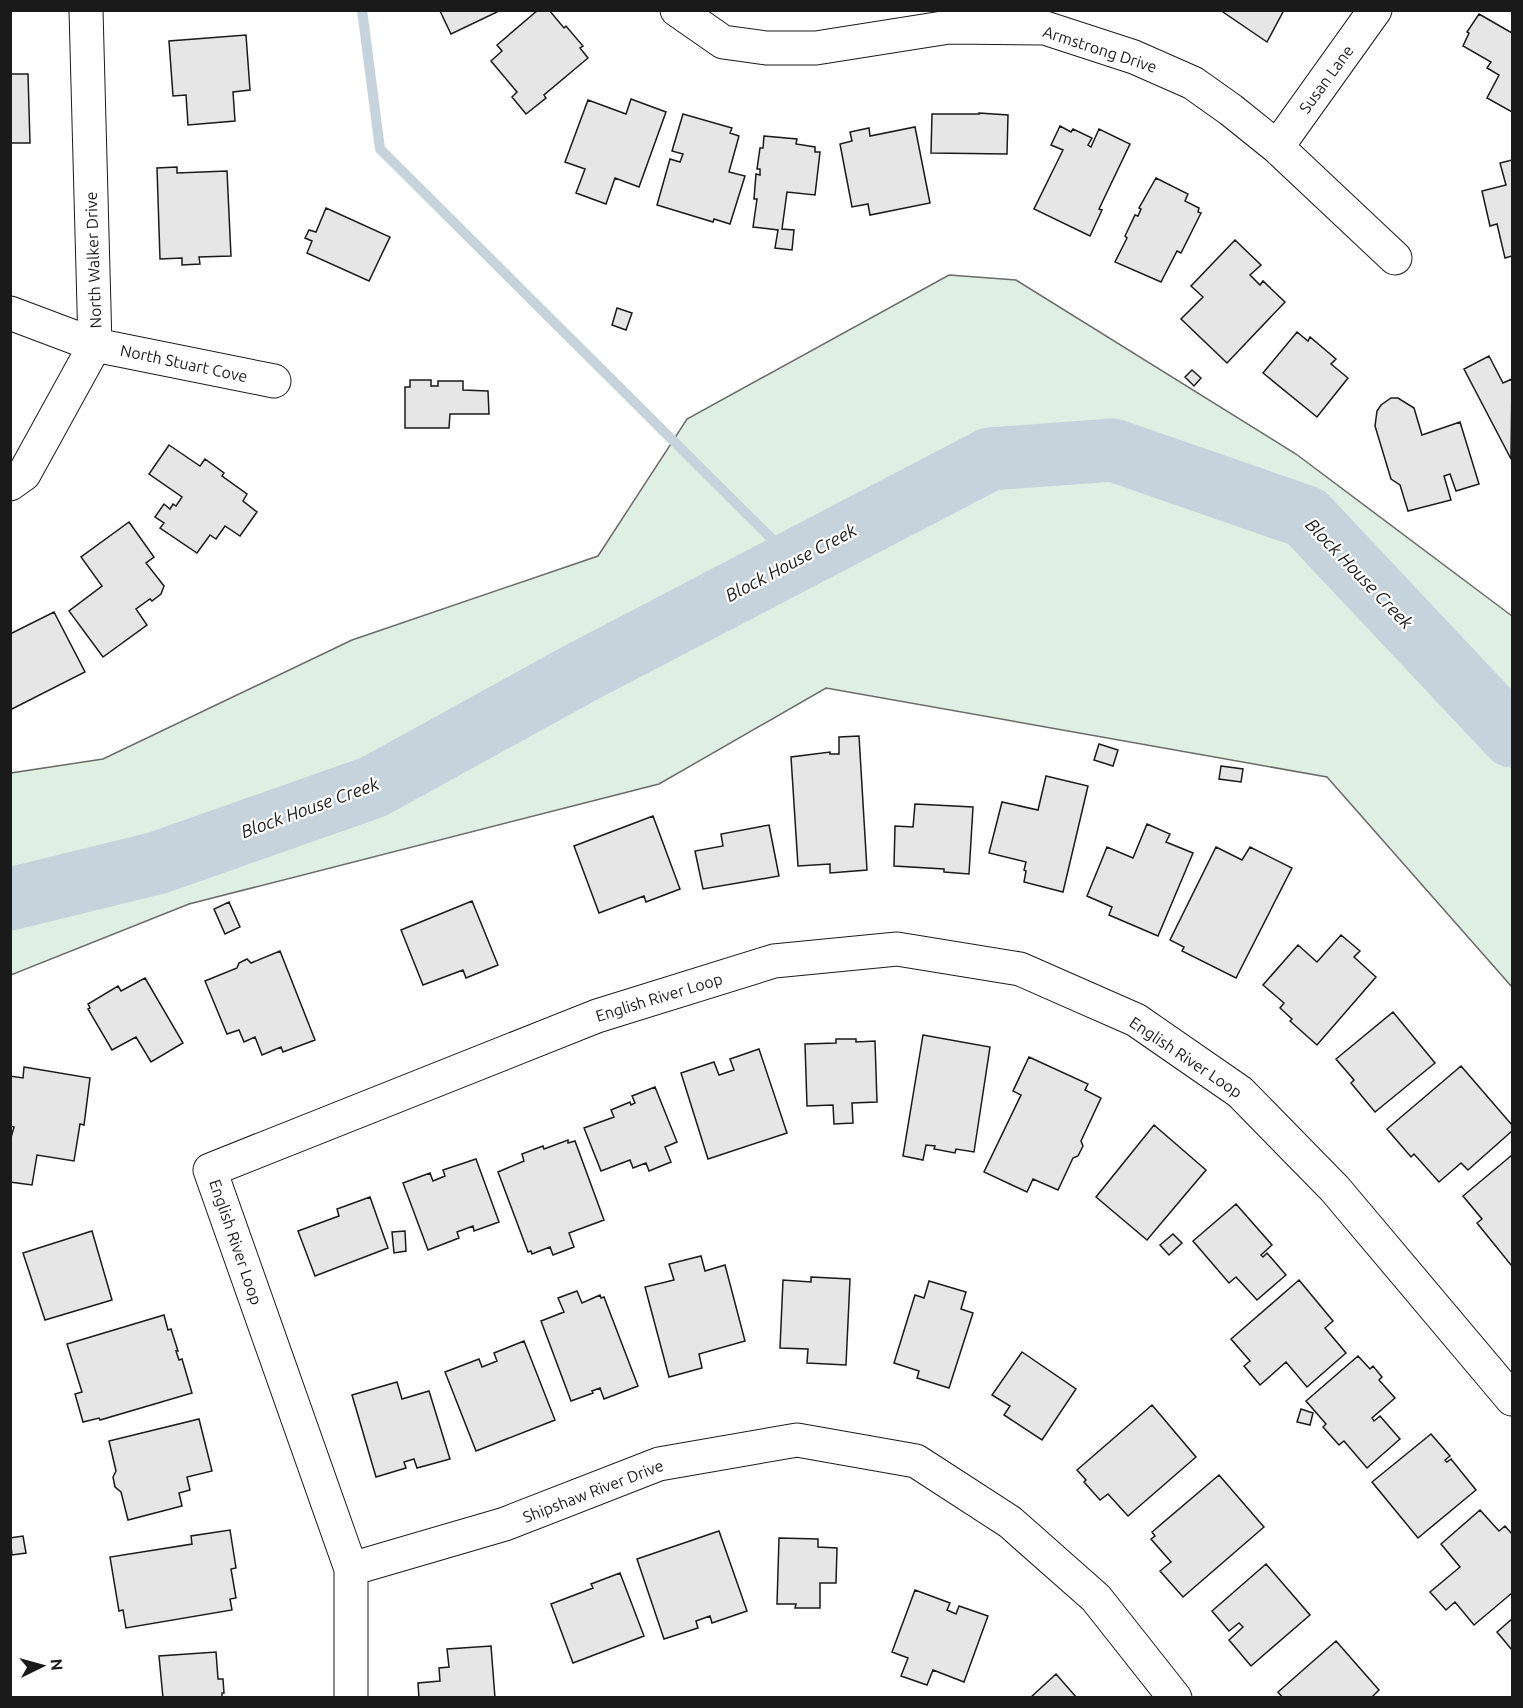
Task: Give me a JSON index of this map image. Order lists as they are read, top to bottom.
{
  "streets": {
    "street": [
      "Armstrong Drive",
      "Susan Lane",
      "North Walker Drive",
      "North Stuart Cove",
      "English River Loop",
      "Shipshaw River Drive"
    ]
  },
  "crossings": [
    ["Armstrong Drive", "Susan Lane"],
    ["North Walker Drive", "North Stuart Cove"],
    ["English River Loop", "Shipshaw River Drive"]
  ],
  "water": ["Block House Creek"],
  "north": "right"
}
